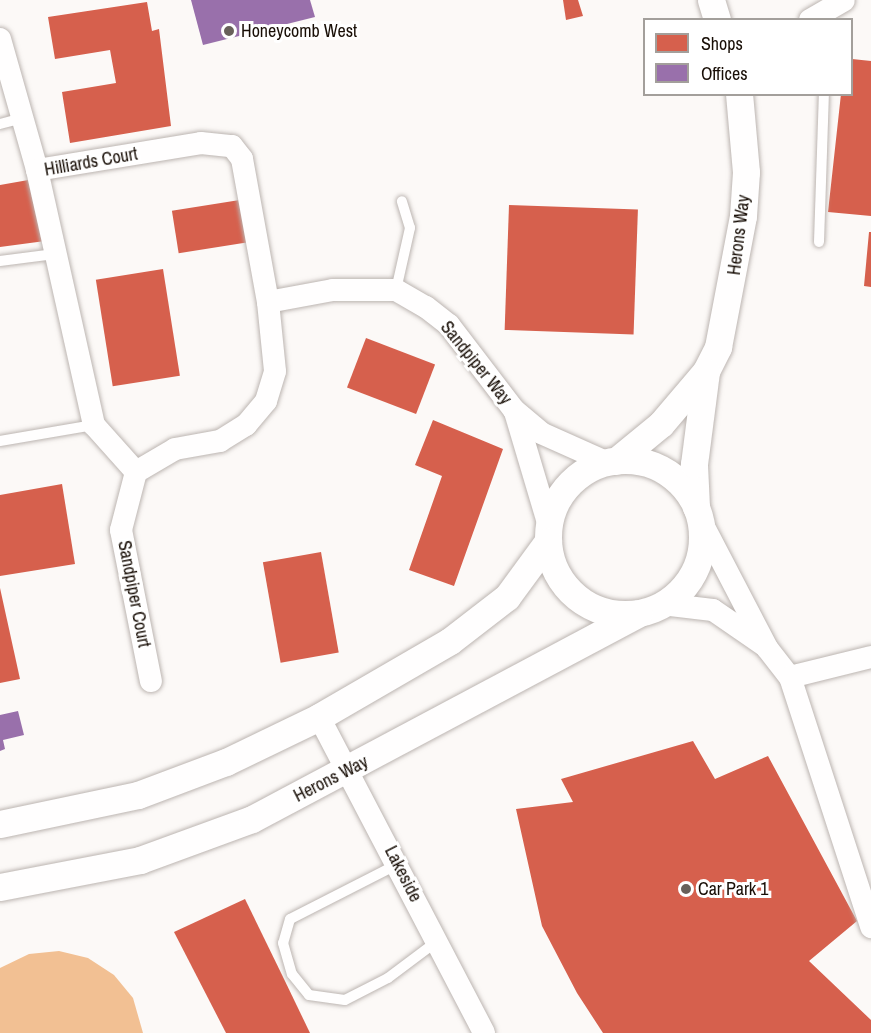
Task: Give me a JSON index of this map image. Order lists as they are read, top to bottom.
{
  "streets": {
    "street": [
      "Hilliards Court",
      "Herons Way",
      "Sandpiper Way",
      "Sandpiper Court",
      "Lakeside"
    ]
  },
  "crossings": [
    ["Hilliards Court", "Sandpiper Court"],
    ["Herons Way", "Sandpiper Way"],
    ["Herons Way", "Lakeside"]
  ],
  "places": ["Honeycomb West", "Car Park 1"],
  "legend": ["Shops", "Offices"]
}
